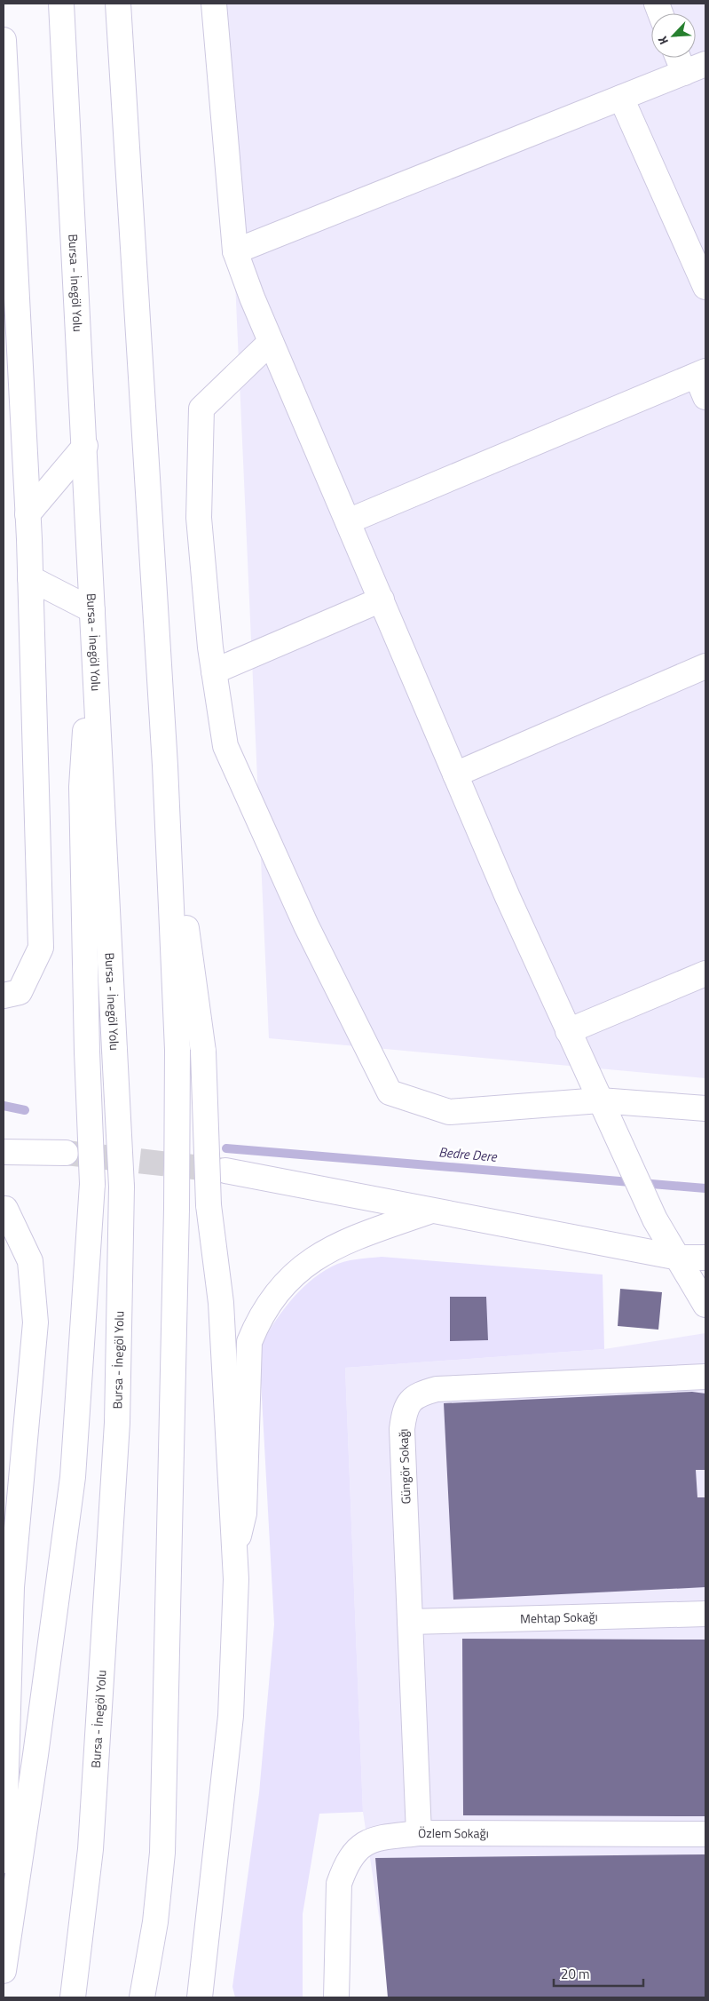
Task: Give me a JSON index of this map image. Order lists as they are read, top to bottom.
{
  "streets": {
    "main road": [
      "Bursa - İnegöl Yolu",
      "Güngör Sokağı",
      "Mehtap Sokağı",
      "Özlem Sokağı"
    ]
  },
  "crossings": [
    ["Güngör Sokağı", "Mehtap Sokağı"],
    ["Güngör Sokağı", "Özlem Sokağı"]
  ],
  "water": ["Bedre Dere"],
  "scale_bar": "20 m",
  "north": "bottom left"
}
